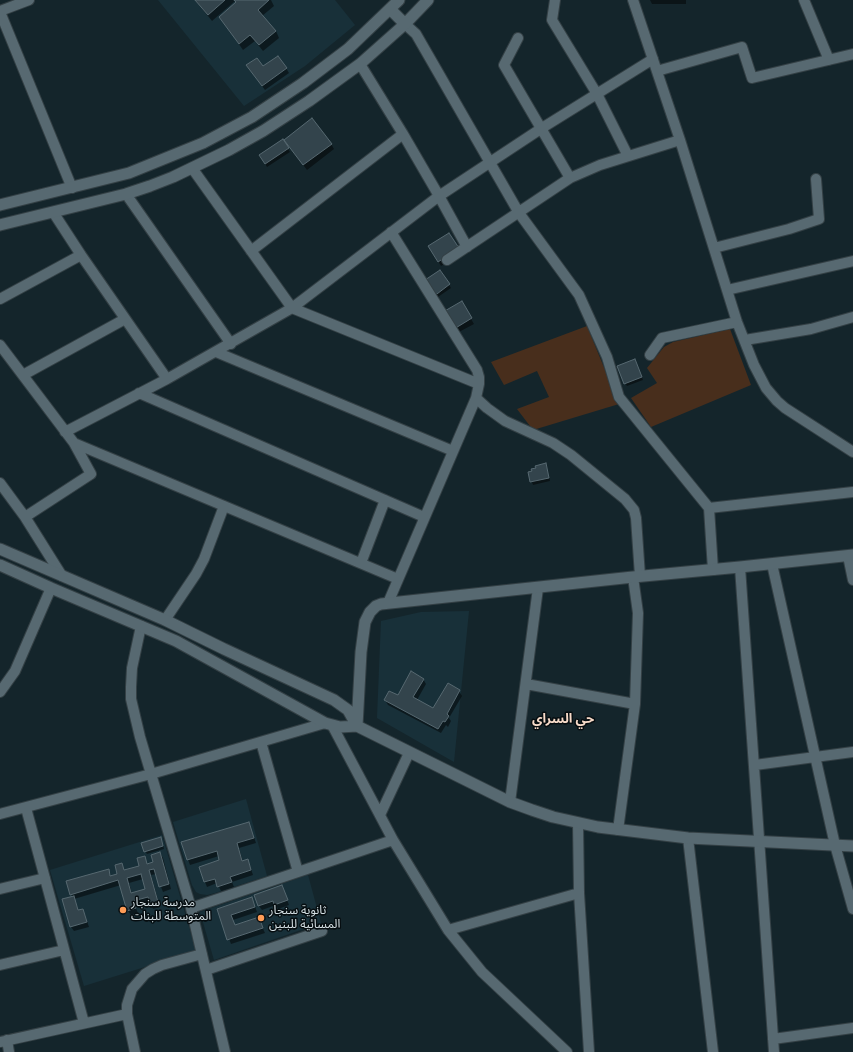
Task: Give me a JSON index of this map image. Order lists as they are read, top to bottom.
{
  "districts": ["حي السراي"],
  "places": ["مدرسة سنجار المتوسطة للبنات", "ثانوية سنجار المسائية للبنين"]
}
